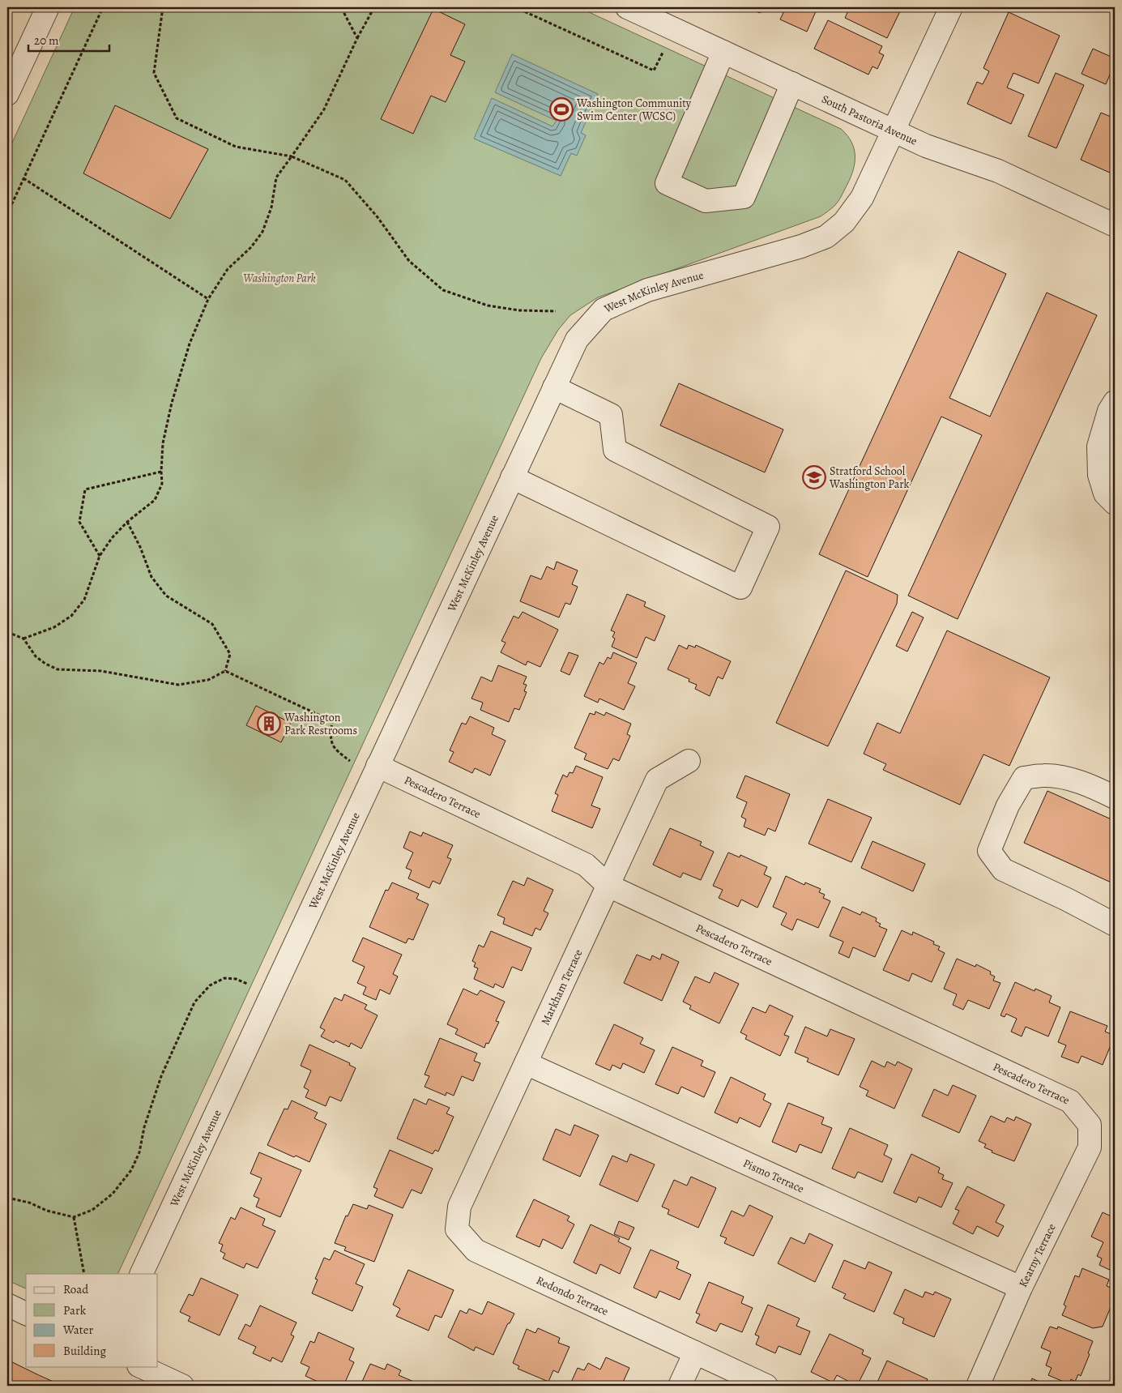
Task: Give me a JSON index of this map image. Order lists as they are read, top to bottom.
{
  "streets": {
    "street": [
      "South Pastoria Avenue",
      "West McKinley Avenue",
      "Pescadero Terrace",
      "Markham Terrace",
      "Pismo Terrace",
      "Kearny Terrace",
      "Redondo Terrace"
    ]
  },
  "crossings": [
    ["South Pastoria Avenue", "West McKinley Avenue"],
    ["West McKinley Avenue", "Pescadero Terrace"],
    ["Pescadero Terrace", "Markham Terrace"],
    ["Pescadero Terrace", "Kearny Terrace"],
    ["Markham Terrace", "Pismo Terrace"],
    ["Markham Terrace", "Redondo Terrace"],
    ["Pismo Terrace", "Kearny Terrace"]
  ],
  "parks": ["Washington Park"],
  "places": {
    "sports": ["Washington Community Swim Center (WCSC)"],
    "school or university": ["Stratford School Washington Park"],
    "building": ["Washington Park Restrooms"]
  },
  "legend": [
    "Road",
    "Park",
    "Water",
    "Building"
  ],
  "scale_bar": "20 m"
}
